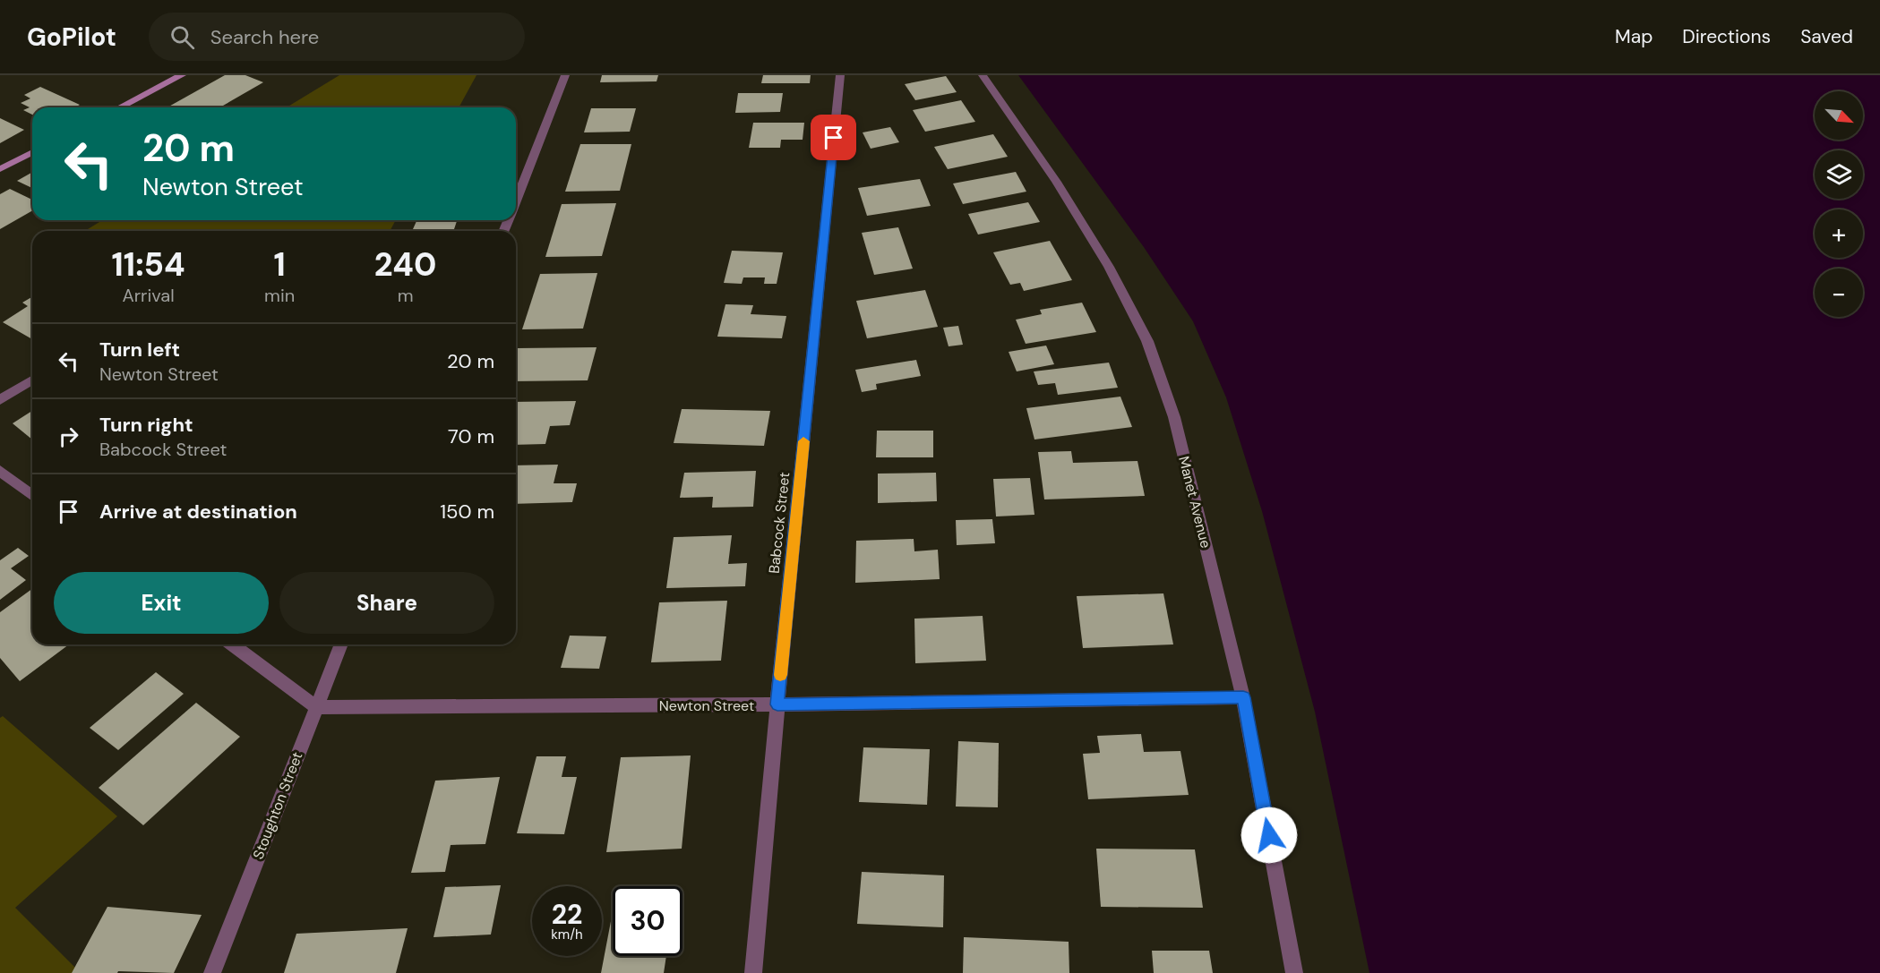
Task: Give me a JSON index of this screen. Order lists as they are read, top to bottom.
{
  "streets": {
    "street": [
      "Manet Avenue",
      "Babcock Street",
      "Newton Street",
      "Stoughton Street"
    ]
  },
  "crossings": [
    ["Manet Avenue", "Newton Street"],
    ["Babcock Street", "Newton Street"],
    ["Newton Street", "Stoughton Street"]
  ],
  "north": "bottom right",
  "page": {
    "header": "GoPilot",
    "search": "Search here",
    "nav": ["Map", "Directions", "Saved"],
    "map_buttons": ["+", "−"],
    "turn": ["20 m", "Newton Street"],
    "eta": [
      "11:54",
      "Arrival",
      "1",
      "min",
      "240",
      "m"
    ],
    "list": [
      {
        "name": "Turn left",
        "note": "Newton Street",
        "value": "20 m"
      },
      {
        "name": "Turn right",
        "note": "Babcock Street",
        "value": "70 m"
      },
      {
        "name": "Arrive at destination",
        "value": "150 m"
      }
    ],
    "buttons": ["Exit", "Share"],
    "speed": "22 km/h",
    "limit": "30"
  }
}
